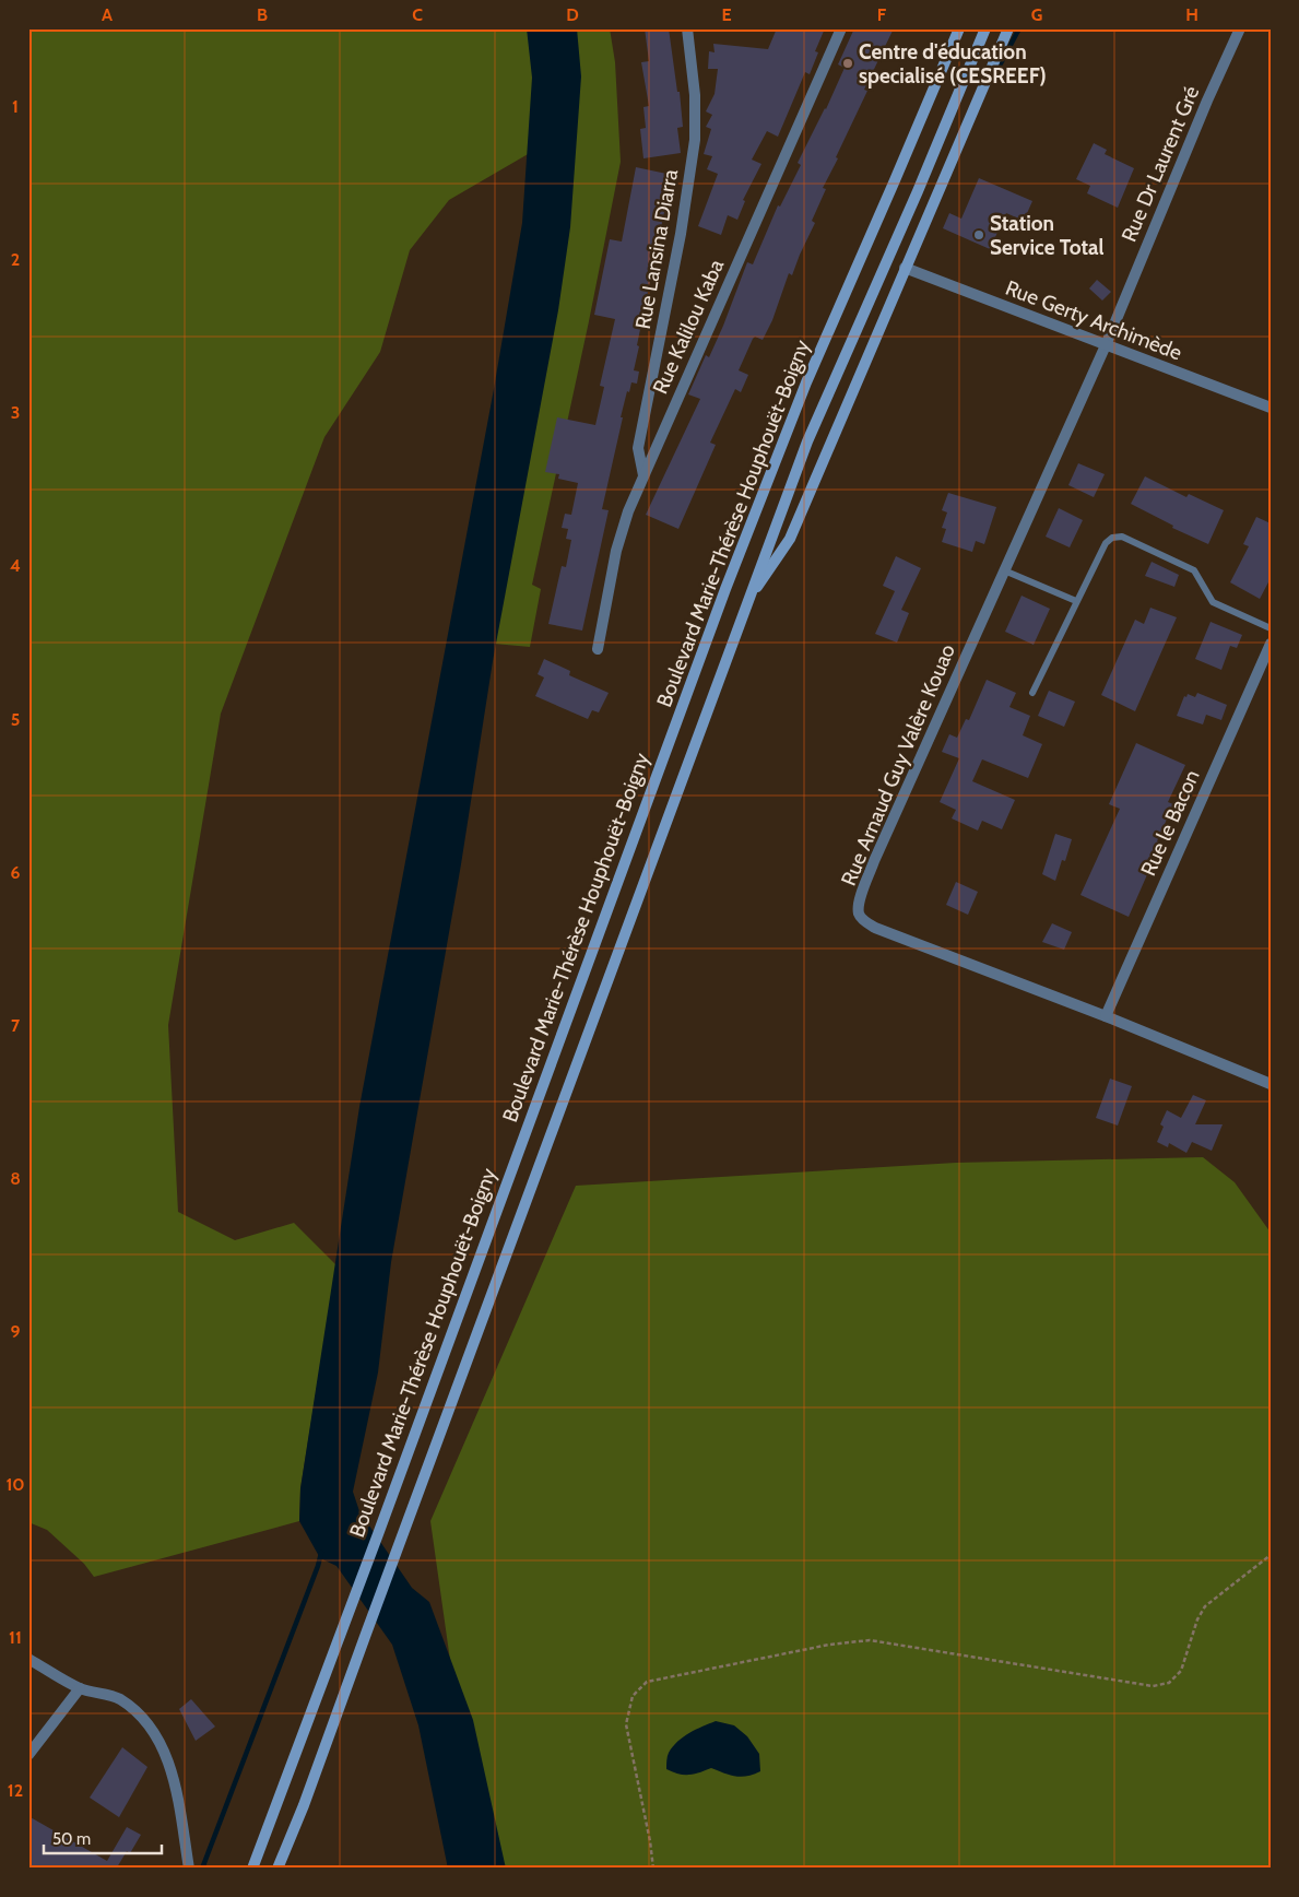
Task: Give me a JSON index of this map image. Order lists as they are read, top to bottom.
{
  "streets": {
    "main road": ["Boulevard Marie-Thérèse Houphouët-Boigny"],
    "street": [
      "Rue Dr Laurent Gré",
      "Rue Lansina Diarra",
      "Rue Gerty Archimède",
      "Rue Kalilou Kaba",
      "Rue Arnaud Guy Valère Kouao",
      "Rue le Bacon"
    ]
  },
  "crossings": [
    ["Rue Dr Laurent Gré", "Rue Gerty Archimède"],
    ["Rue Dr Laurent Gré", "Rue Arnaud Guy Valère Kouao"],
    ["Rue Lansina Diarra", "Rue Kalilou Kaba"],
    ["Rue Gerty Archimède", "Rue Arnaud Guy Valère Kouao"],
    ["Rue Arnaud Guy Valère Kouao", "Rue le Bacon"]
  ],
  "places": ["Centre d'éducation specialisé (CESREEF)", "Station Service Total"],
  "scale_bar": "50 m",
  "grid": {
    "columns": [
      "A",
      "B",
      "C",
      "D",
      "E",
      "F",
      "G",
      "H"
    ],
    "rows": [
      "1",
      "2",
      "3",
      "4",
      "5",
      "6",
      "7",
      "8",
      "9",
      "10",
      "11",
      "12"
    ]
  }
}
